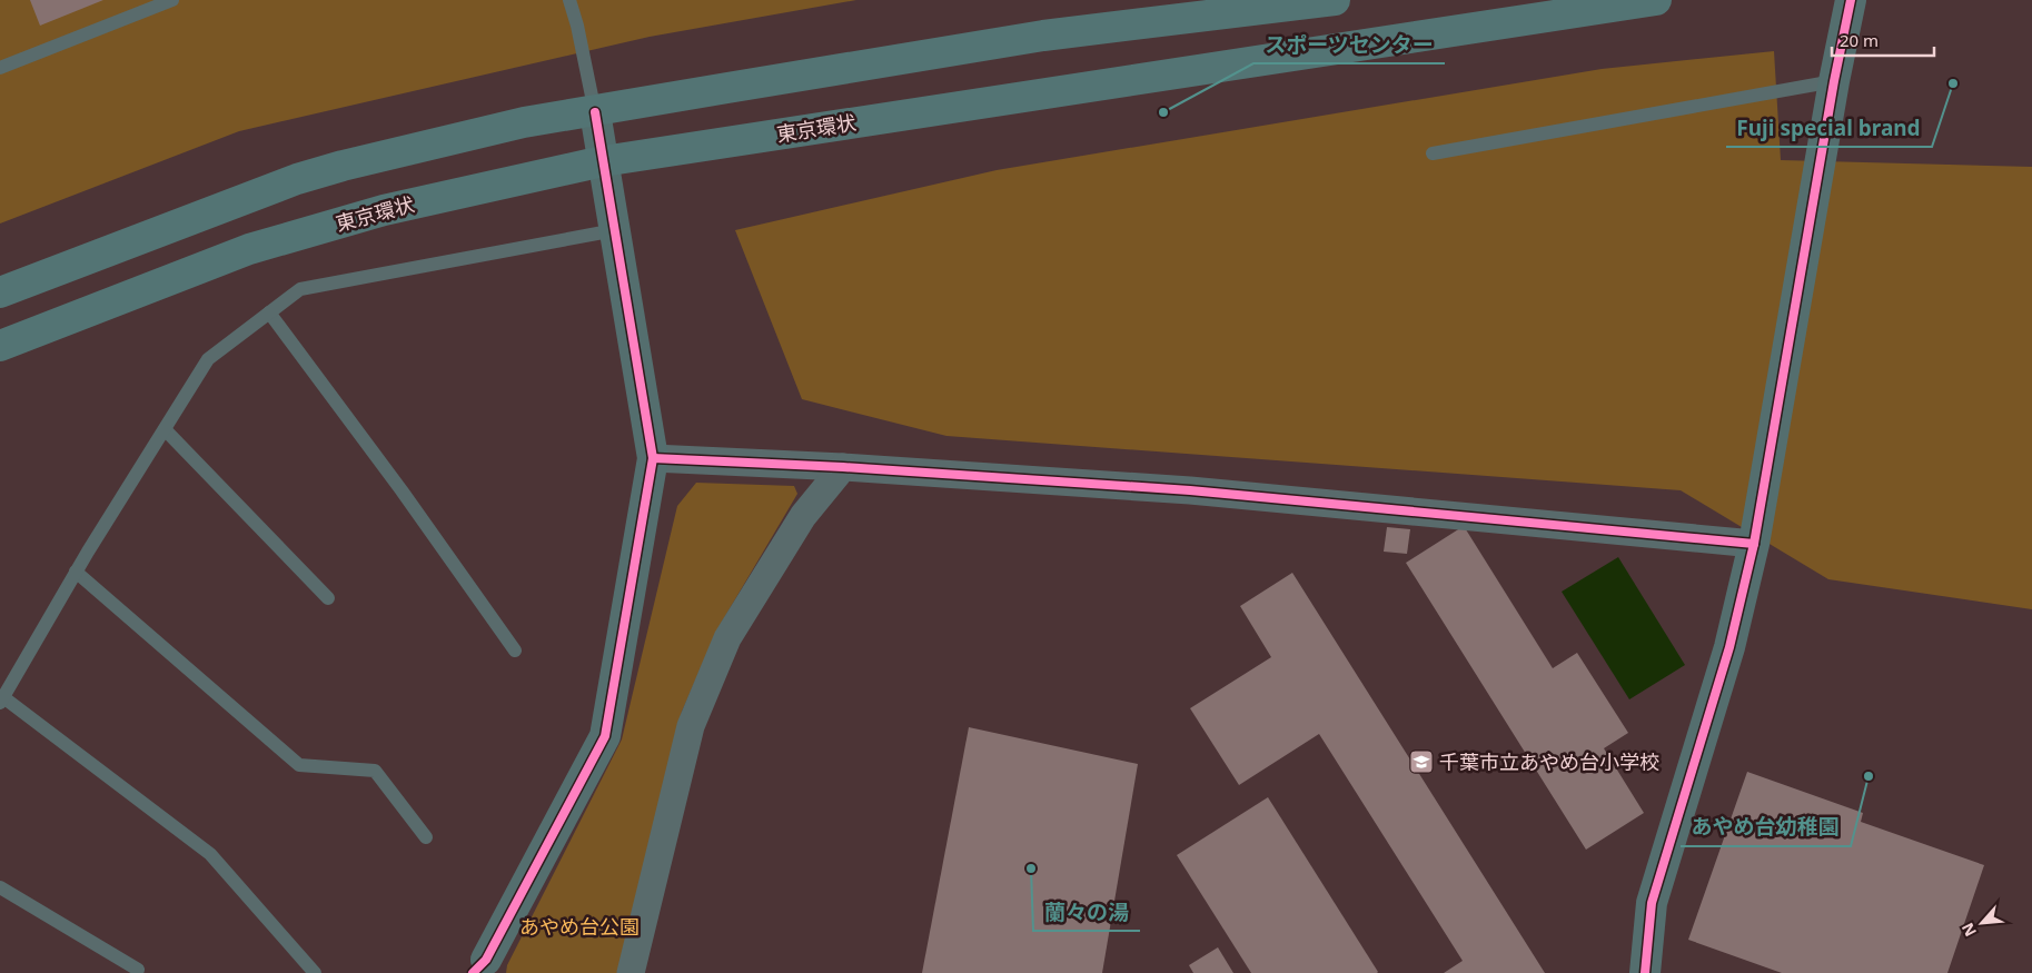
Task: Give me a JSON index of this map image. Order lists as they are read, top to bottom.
{
  "streets": {
    "highway": ["東京環状"]
  },
  "parks": ["あやめ台公園"],
  "places": {
    "other": [
      "Fuji special brand",
      "スポーツセンター",
      "あやめ台幼稚園",
      "蘭々の湯"
    ],
    "school or university": ["千葉市立あやめ台小学校"]
  },
  "scale_bar": "20 m",
  "north": "bottom left"
}
